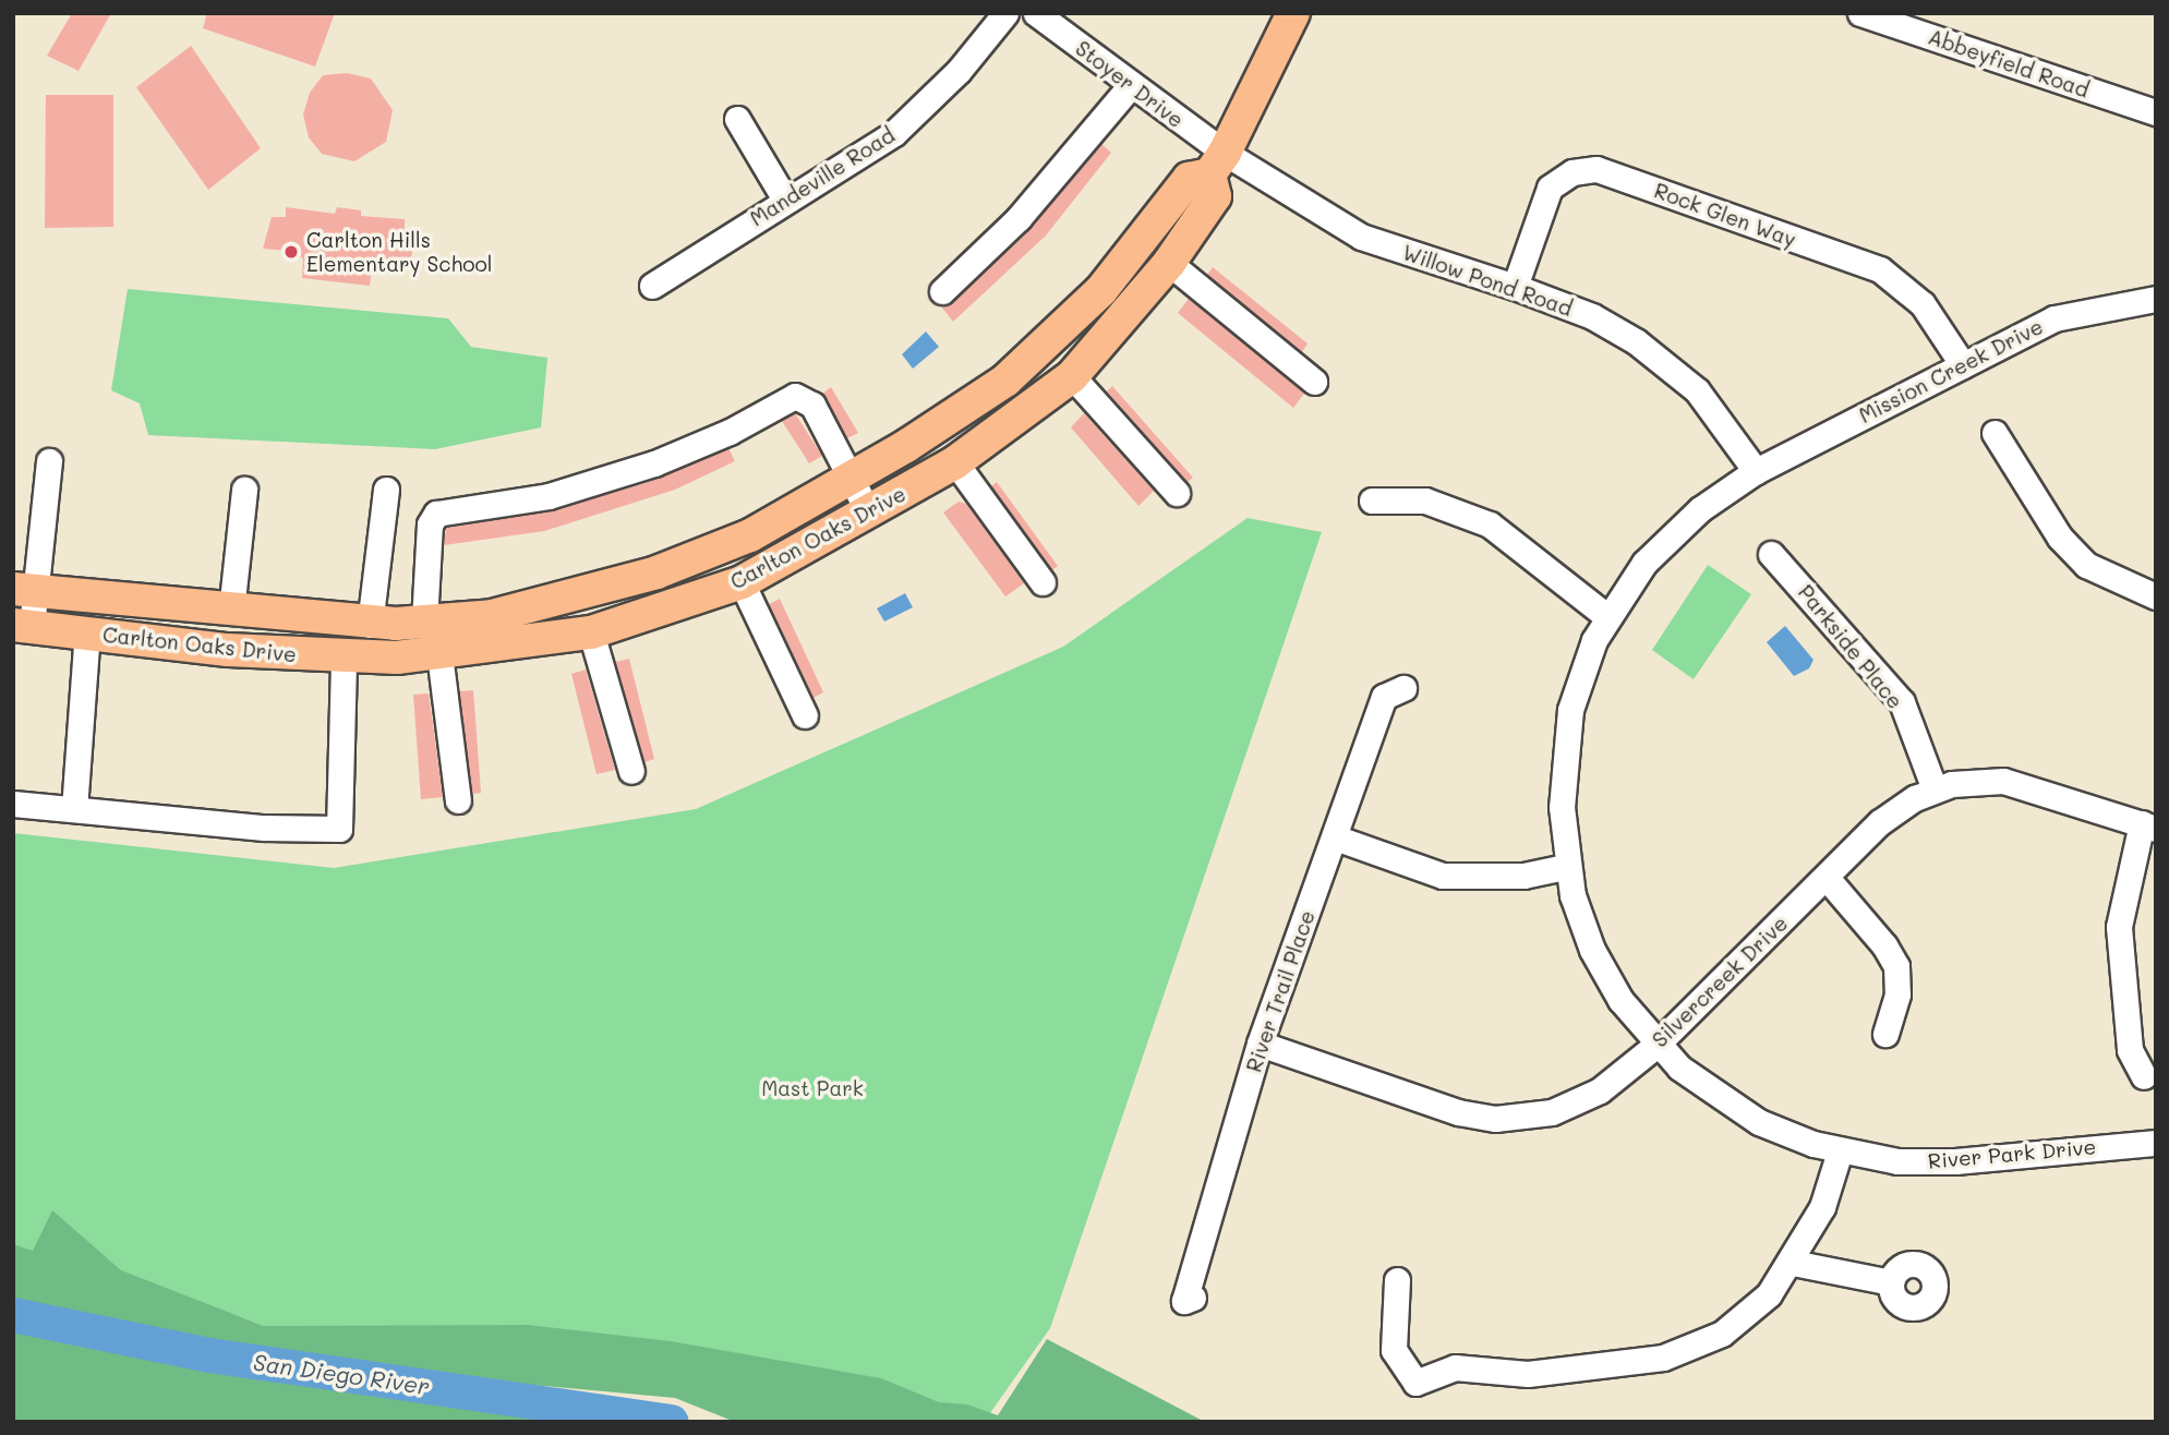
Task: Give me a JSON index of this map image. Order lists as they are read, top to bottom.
{
  "streets": {
    "main road": ["Carlton Oaks Drive"],
    "street": [
      "Abbeyfield Road",
      "Stoyer Drive",
      "Mandeville Road",
      "Rock Glen Way",
      "Willow Pond Road",
      "Mission Creek Drive",
      "Parkside Place",
      "Silvercreek Drive",
      "River Trail Place",
      "River Park Drive"
    ]
  },
  "crossings": [
    ["Stoyer Drive", "Willow Pond Road"],
    ["Stoyer Drive", "Carlton Oaks Drive"],
    ["Rock Glen Way", "Willow Pond Road"],
    ["Rock Glen Way", "Mission Creek Drive"],
    ["Willow Pond Road", "Mission Creek Drive"],
    ["Willow Pond Road", "Carlton Oaks Drive"],
    ["Willow Pond Road", "River Park Drive"],
    ["Mission Creek Drive", "River Park Drive"],
    ["Parkside Place", "Silvercreek Drive"],
    ["Silvercreek Drive", "River Trail Place"],
    ["Silvercreek Drive", "River Park Drive"]
  ],
  "water": ["San Diego River"],
  "parks": ["Mast Park"],
  "places": ["Carlton Hills Elementary School"]
}
